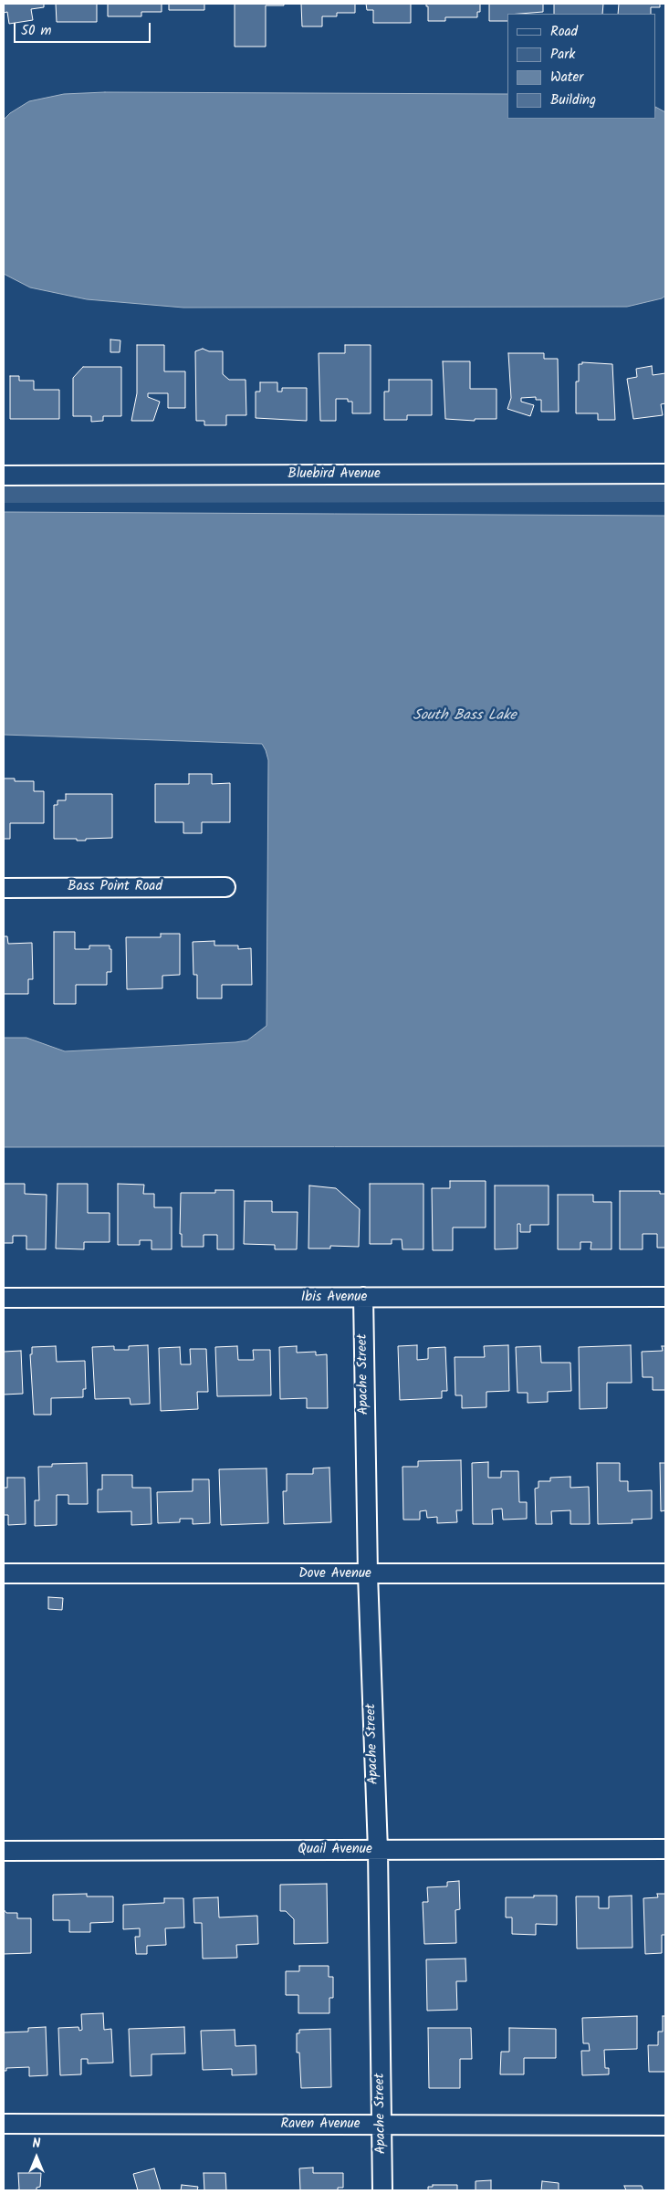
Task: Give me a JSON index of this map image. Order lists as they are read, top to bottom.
{
  "streets": {
    "street": [
      "Bluebird Avenue",
      "Bass Point Road",
      "Ibis Avenue",
      "Apache Street",
      "Dove Avenue",
      "Quail Avenue",
      "Raven Avenue"
    ]
  },
  "crossings": [
    ["Ibis Avenue", "Apache Street"],
    ["Apache Street", "Dove Avenue"],
    ["Apache Street", "Quail Avenue"],
    ["Apache Street", "Raven Avenue"]
  ],
  "water": ["South Bass Lake"],
  "legend": [
    "Road",
    "Park",
    "Water",
    "Building"
  ],
  "scale_bar": "50 m",
  "north": "top"
}
